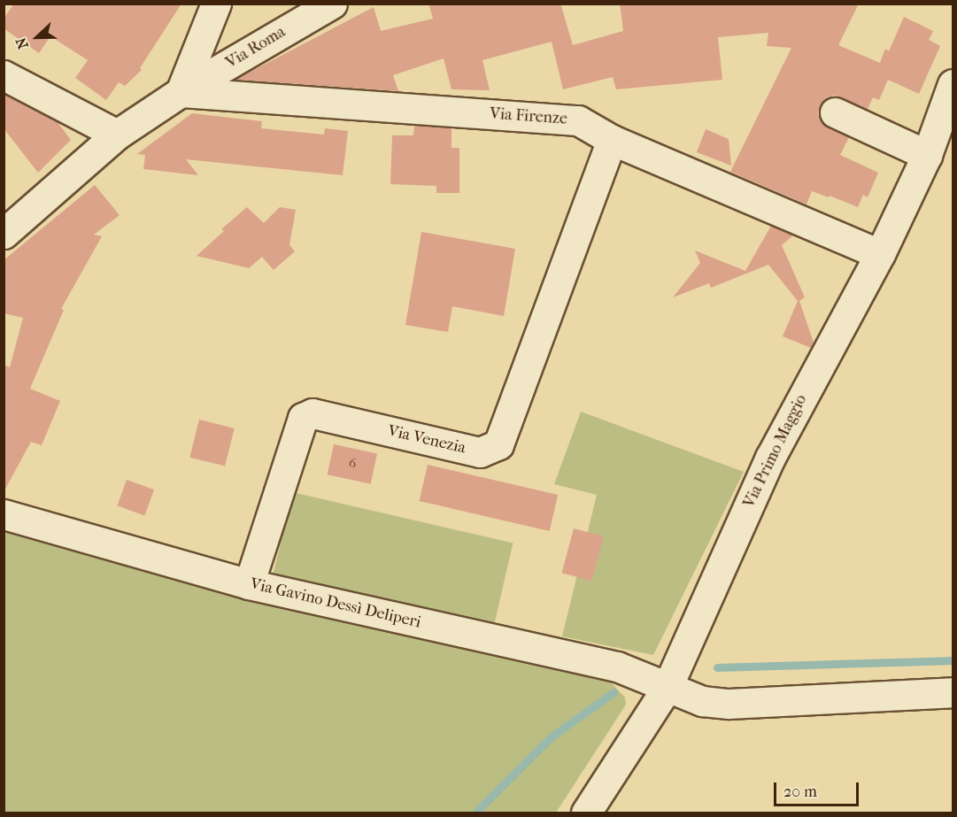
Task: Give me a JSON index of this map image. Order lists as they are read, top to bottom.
{
  "streets": {
    "street": [
      "Via Roma",
      "Via Firenze",
      "Via Venezia",
      "Via Primo Maggio",
      "Via Gavino Dessì Deliperi"
    ]
  },
  "crossings": [
    ["Via Roma", "Via Firenze"],
    ["Via Firenze", "Via Venezia"],
    ["Via Firenze", "Via Primo Maggio"],
    ["Via Venezia", "Via Gavino Dessì Deliperi"],
    ["Via Primo Maggio", "Via Gavino Dessì Deliperi"]
  ],
  "house_numbers": ["6"],
  "scale_bar": "20 m",
  "north": "left"
}
